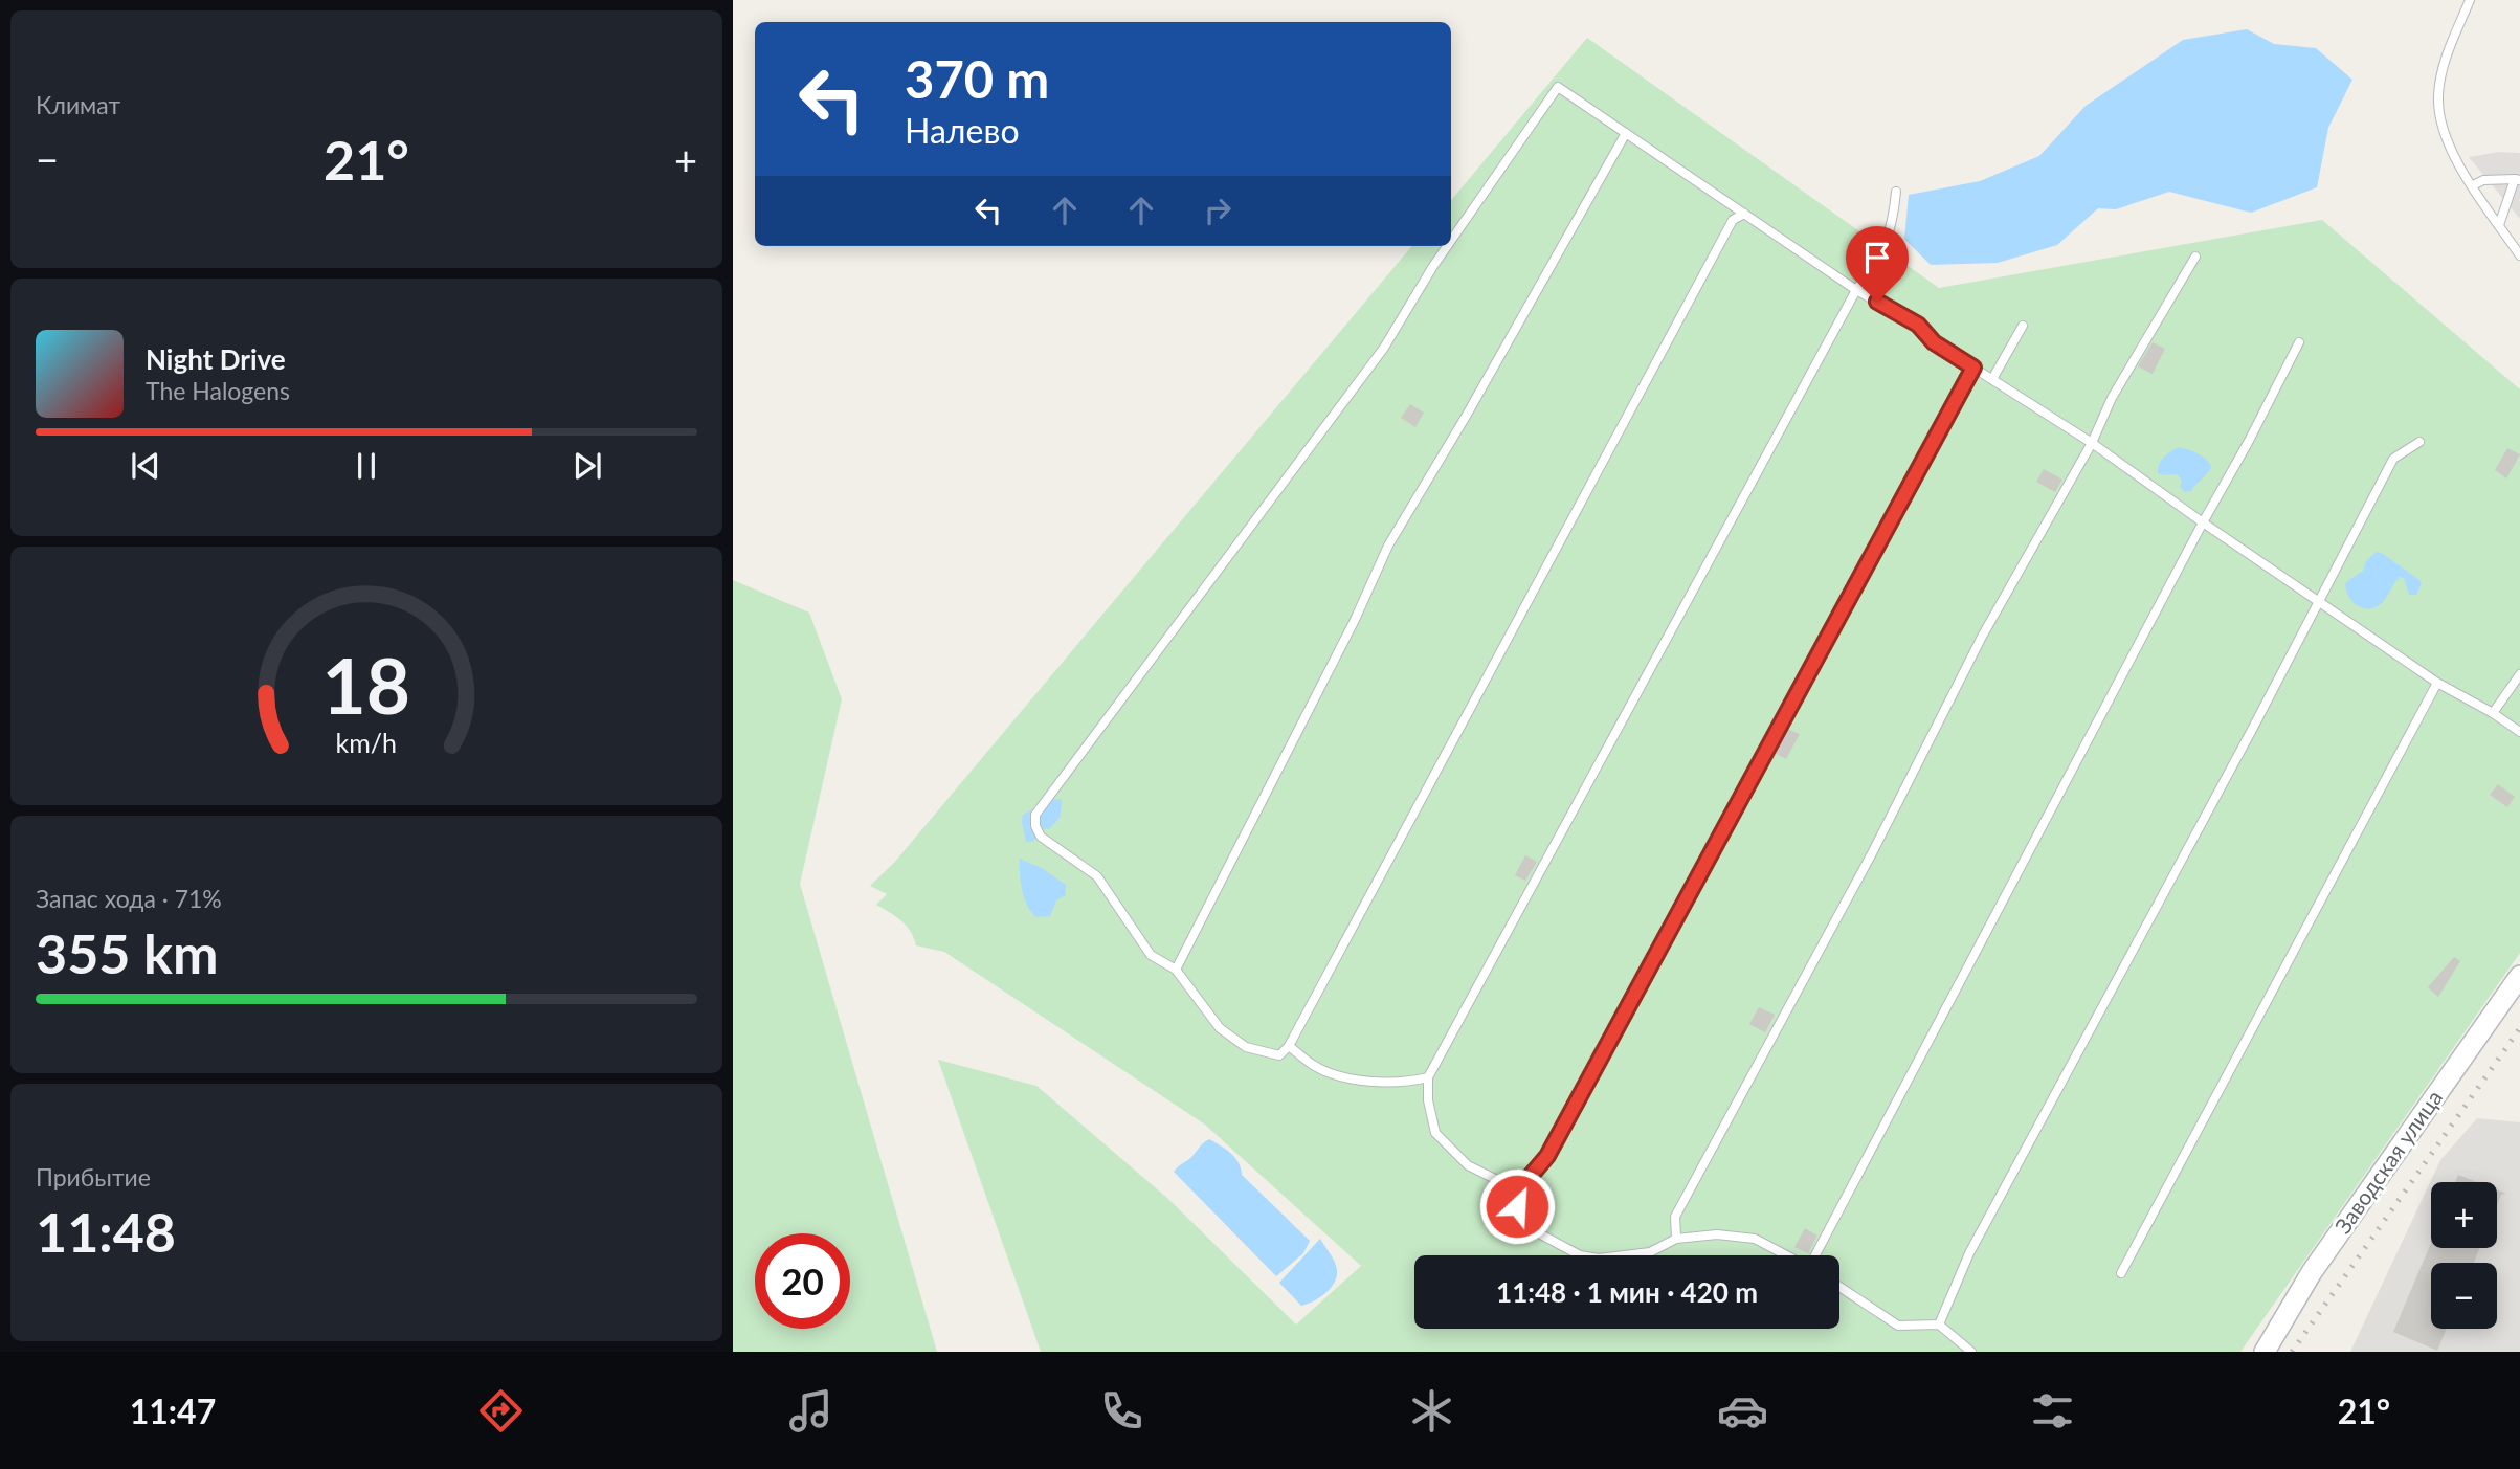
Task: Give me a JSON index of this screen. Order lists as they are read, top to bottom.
{
  "streets": {
    "street": ["Заводская улица"]
  },
  "page": {
    "tile": [
      "Климат",
      ["Запас хода · 71%", "355 km"],
      ["Прибытие", "11:48"]
    ],
    "turn": ["370 m", "Налево"],
    "heat": ["−", "21°", "+"],
    "song": ["Night Drive", "The Halogens"],
    "map_buttons": ["+", "−"],
    "limit": "20",
    "trip": "11:48 · 1 мин · 420 m",
    "tabs": ["11:47", "21°"],
    "gauge": ["18", "km/h"]
  }
}
